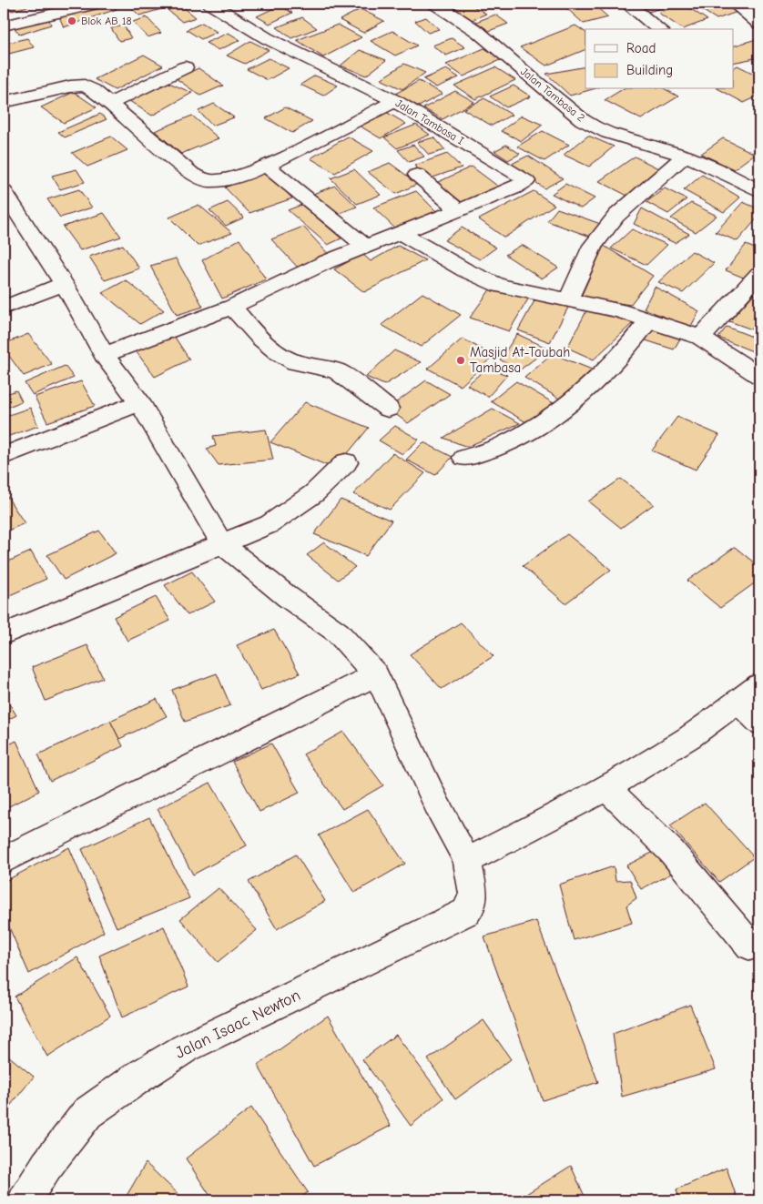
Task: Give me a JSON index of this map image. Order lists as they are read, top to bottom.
{
  "streets": {
    "street": ["Jalan Tambasa 2", "Jalan Tambasa I", "Jalan Isaac Newton"]
  },
  "places": ["Blok AB 18", "Masjid At-Taubah Tambasa"],
  "legend": ["Road", "Building"]
}
